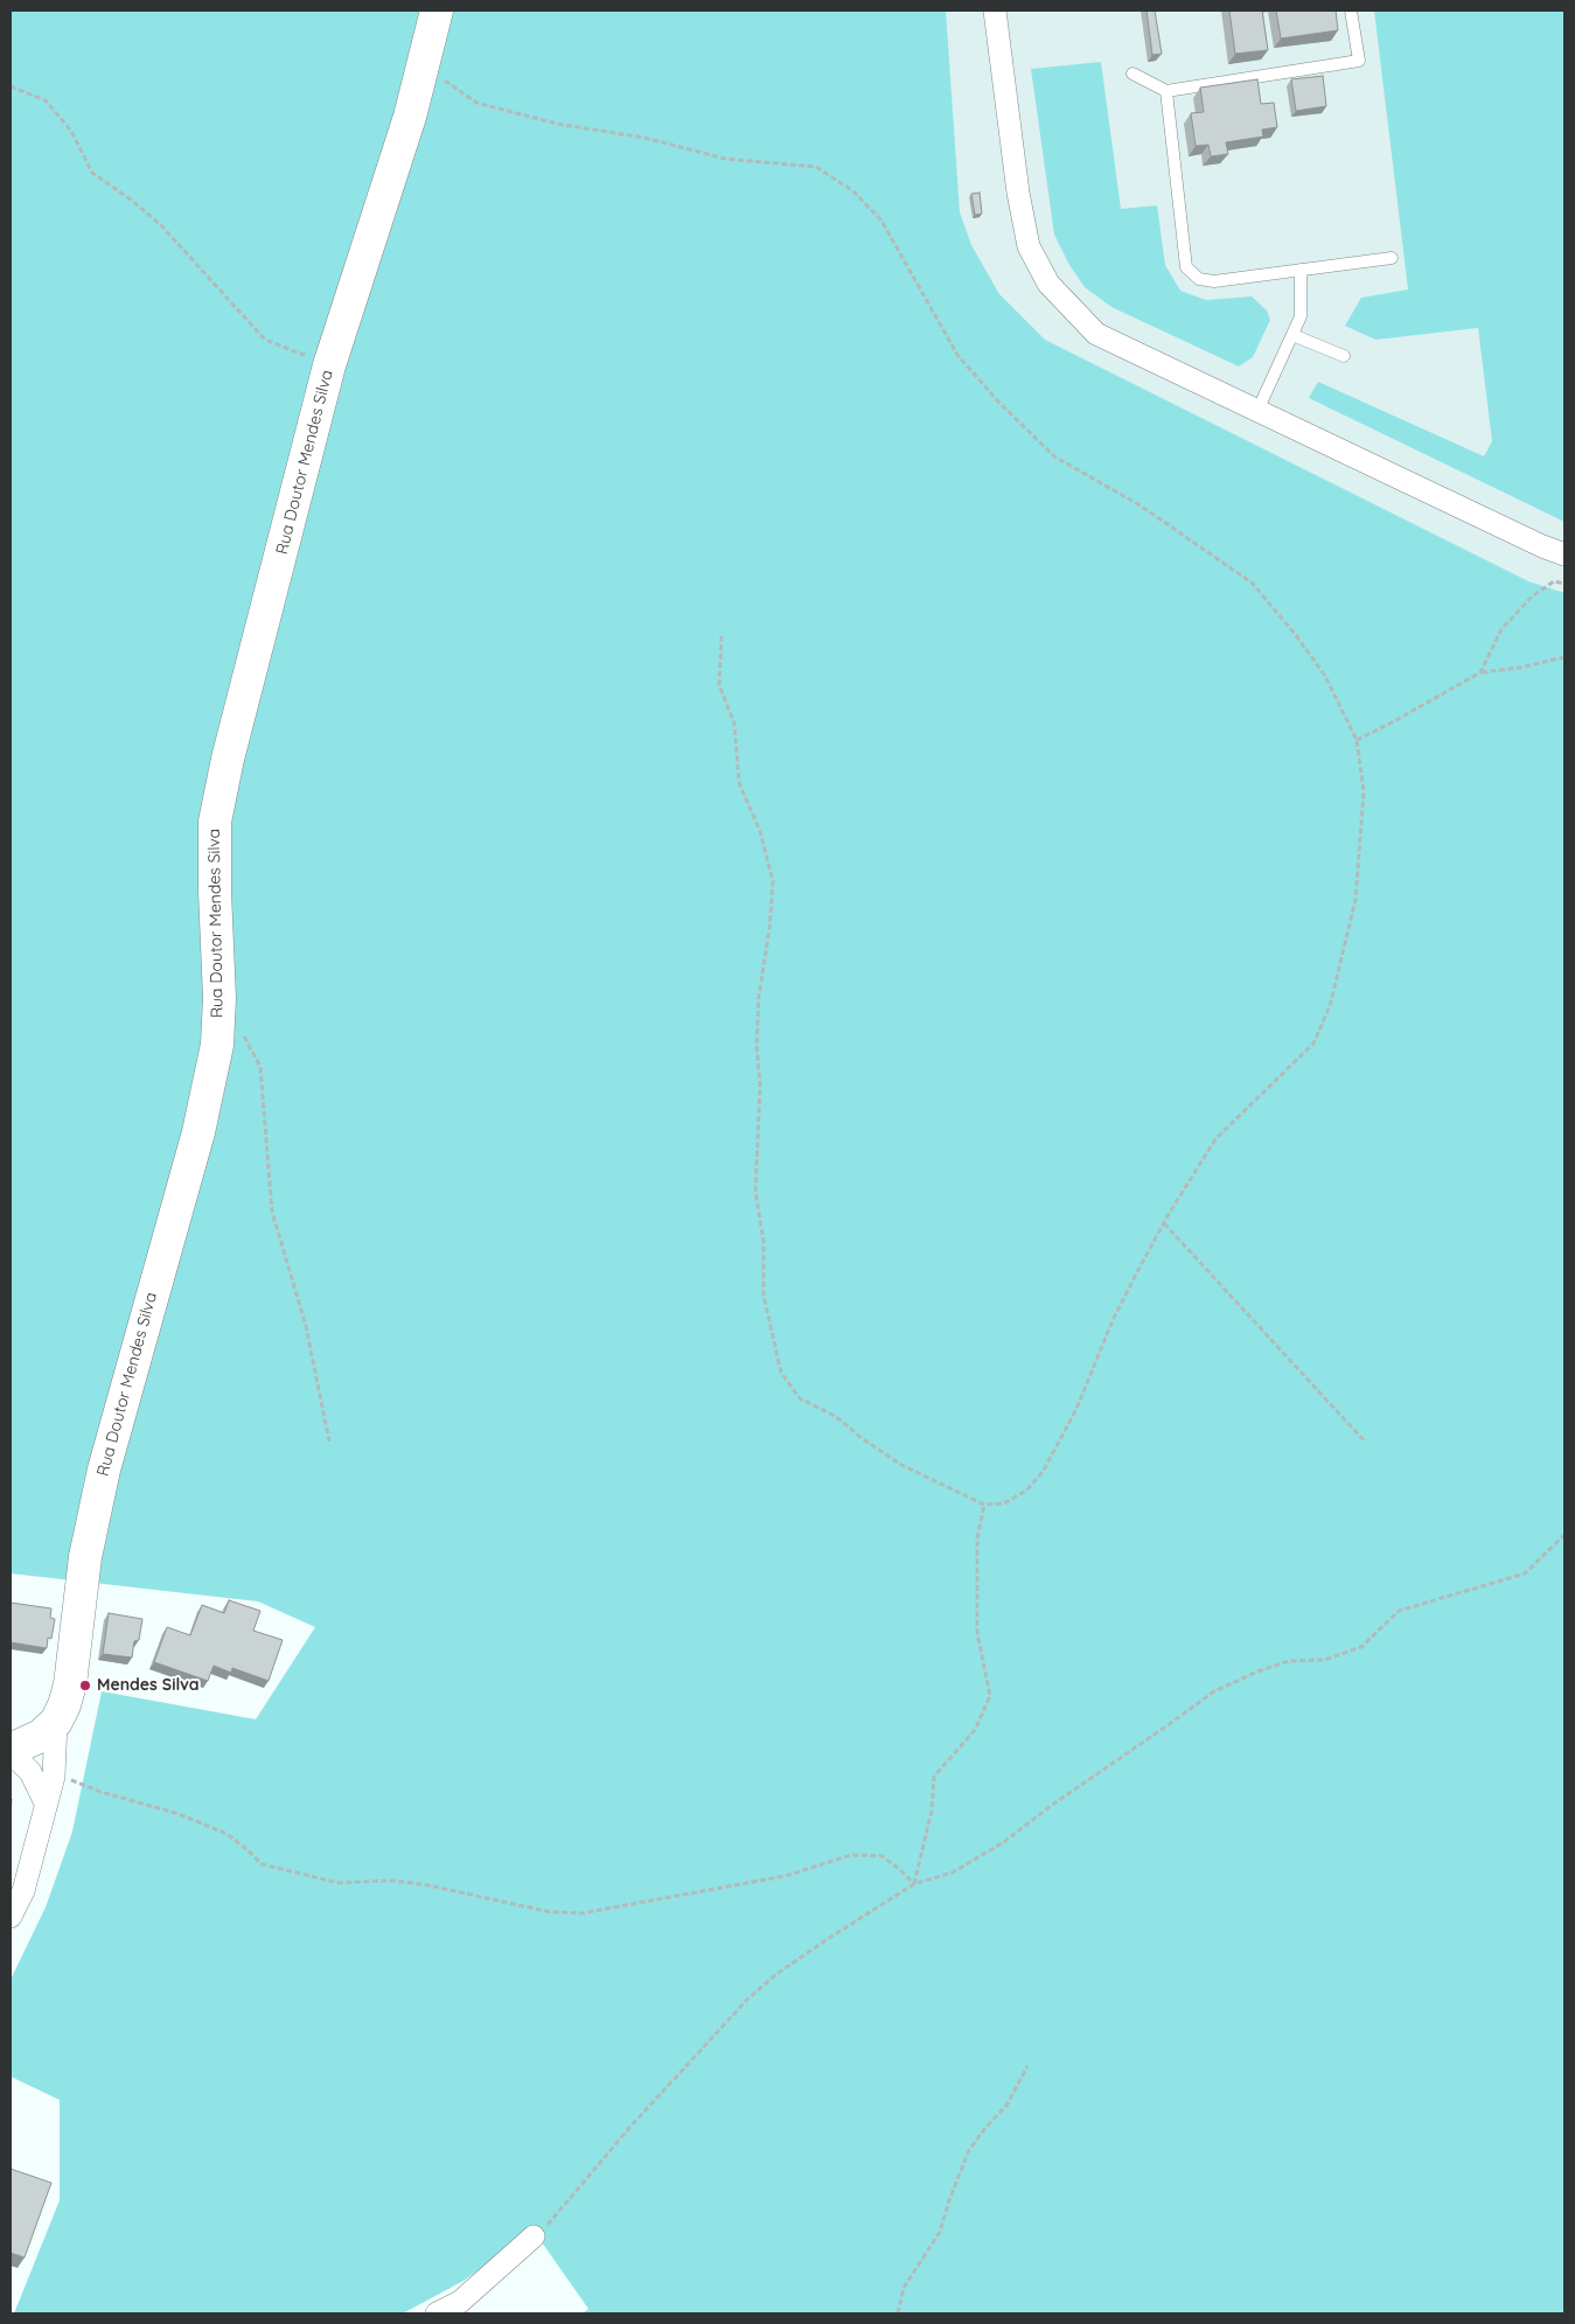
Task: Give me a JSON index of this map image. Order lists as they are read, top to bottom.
{
  "streets": {
    "street": ["Rua Doutor Mendes Silva"]
  },
  "places": ["Mendes Silva"]
}
